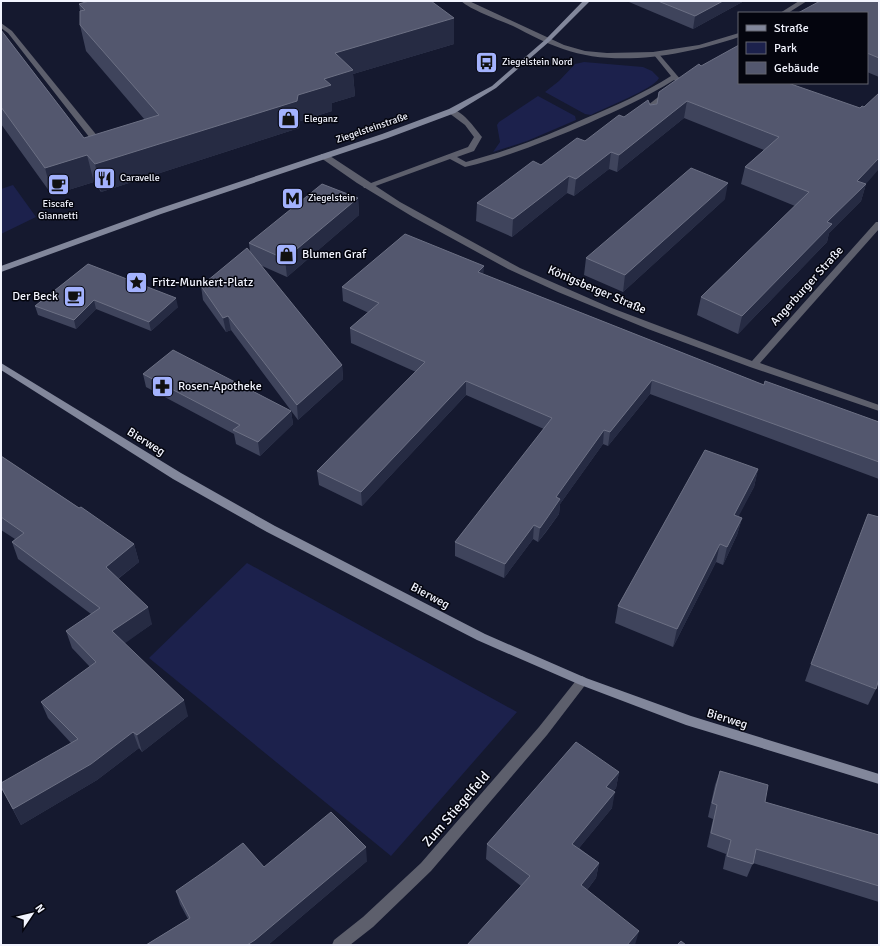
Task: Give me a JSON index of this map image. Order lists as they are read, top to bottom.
{
  "streets": {
    "street": [
      "Ziegelsteinstraße",
      "Angerburger Straße",
      "Königsberger Straße",
      "Bierweg",
      "Zum Stiegelfeld"
    ]
  },
  "crossings": [
    ["Ziegelsteinstraße", "Königsberger Straße"],
    ["Angerburger Straße", "Königsberger Straße"],
    ["Bierweg", "Zum Stiegelfeld"]
  ],
  "places": {
    "bus stop": ["Ziegelstein Nord"],
    "shop": ["Eleganz", "Blumen Graf"],
    "restaurant": ["Caravelle"],
    "cafe": ["Eiscafe Giannetti", "Der Beck"],
    "metro station": ["Ziegelstein"],
    "place": ["Fritz-Munkert-Platz"],
    "pharmacy": ["Rosen-Apotheke"]
  },
  "legend": ["Straße", "Park", "Gebäude"],
  "north": "top right"
}
